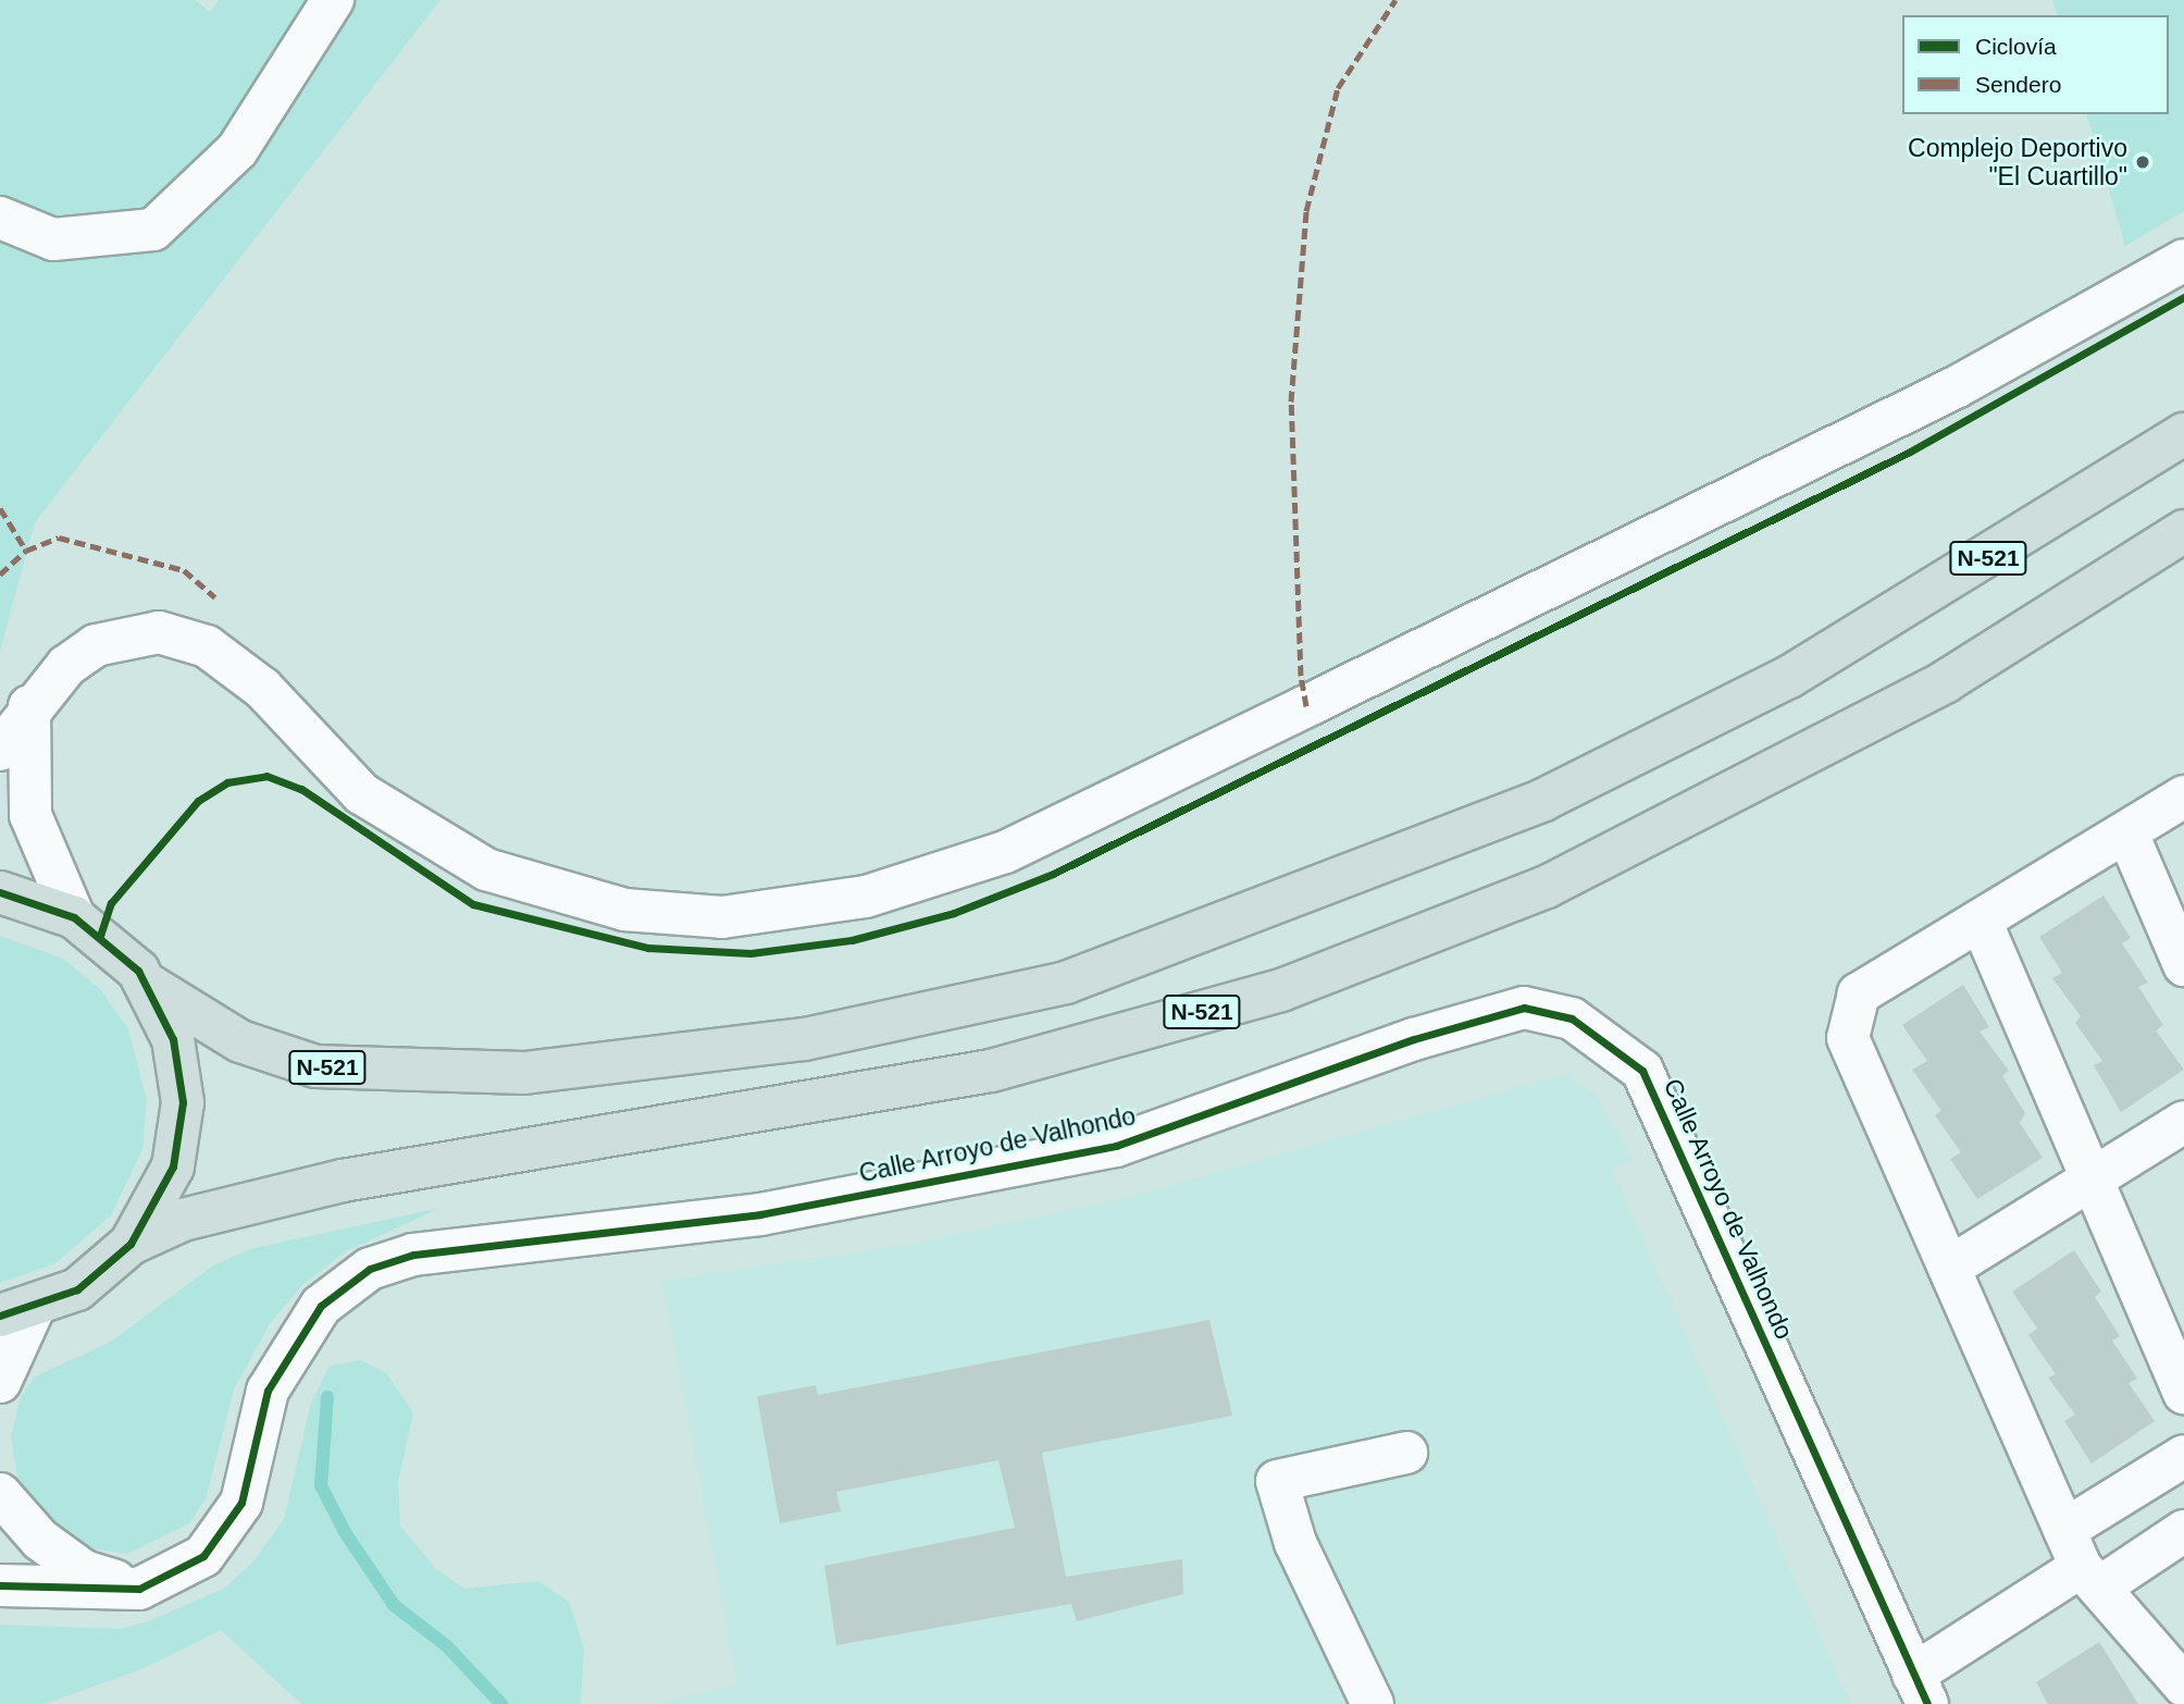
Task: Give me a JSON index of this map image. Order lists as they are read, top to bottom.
{
  "streets": {
    "highway": ["N-521"],
    "street": ["Calle Arroyo de Valhondo"]
  },
  "places": ["Complejo Deportivo \"El Cuartillo\""],
  "legend": ["Ciclovía", "Sendero"]
}
